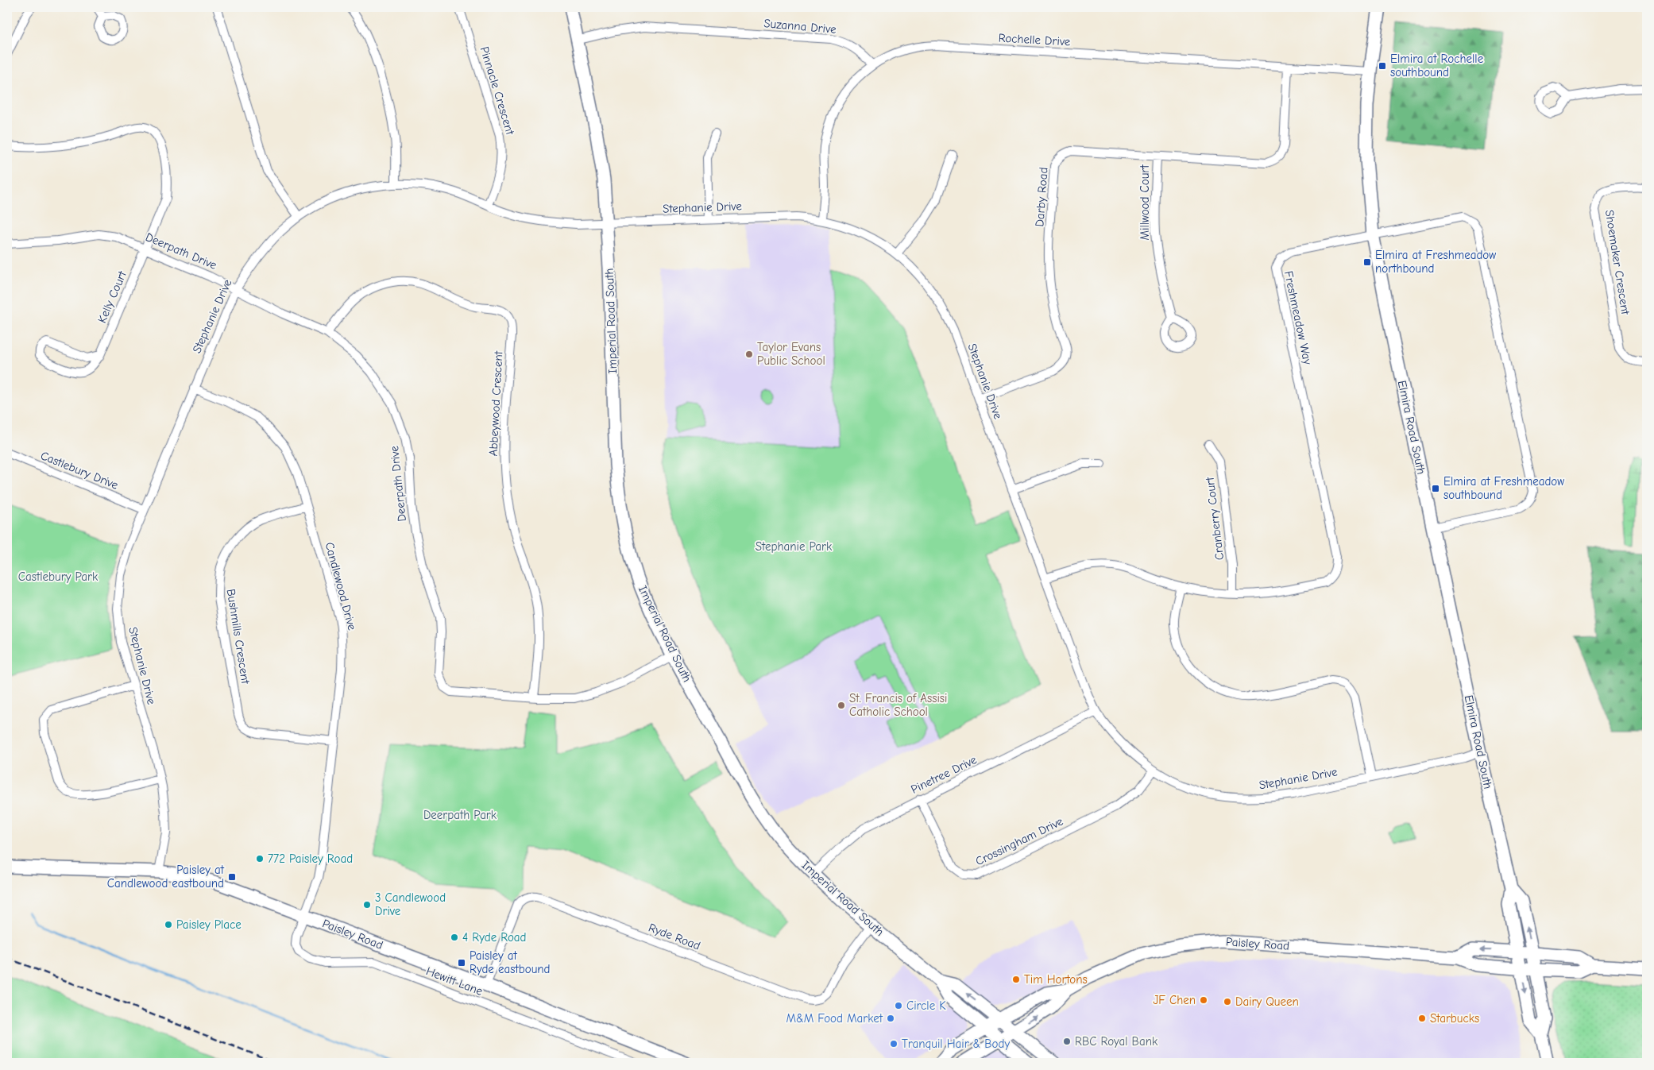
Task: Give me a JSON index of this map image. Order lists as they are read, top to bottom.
{
  "streets": {
    "street": [
      "Suzanna Drive",
      "Rochelle Drive",
      "Pinnacle Crescent",
      "Darby Road",
      "Millwood Court",
      "Stephanie Drive",
      "Deerpath Drive",
      "Shoemaker Crescent",
      "Kelly Court",
      "Freshmeadow Way",
      "Imperial Road South",
      "Abbeywood Crescent",
      "Elmira Road South",
      "Castlebury Drive",
      "Cranberry Court",
      "Candlewood Drive",
      "Bushmills Crescent",
      "Pinetree Drive",
      "Crossingham Drive",
      "Paisley Road",
      "Ryde Road",
      "Hewitt Lane"
    ]
  },
  "crossings": [
    ["Suzanna Drive", "Rochelle Drive"],
    ["Suzanna Drive", "Imperial Road South"],
    ["Rochelle Drive", "Darby Road"],
    ["Rochelle Drive", "Stephanie Drive"],
    ["Rochelle Drive", "Elmira Road South"],
    ["Pinnacle Crescent", "Stephanie Drive"],
    ["Darby Road", "Millwood Court"],
    ["Darby Road", "Stephanie Drive"],
    ["Stephanie Drive", "Deerpath Drive"],
    ["Stephanie Drive", "Freshmeadow Way"],
    ["Stephanie Drive", "Imperial Road South"],
    ["Stephanie Drive", "Elmira Road South"],
    ["Stephanie Drive", "Castlebury Drive"],
    ["Stephanie Drive", "Candlewood Drive"],
    ["Stephanie Drive", "Pinetree Drive"],
    ["Stephanie Drive", "Crossingham Drive"],
    ["Stephanie Drive", "Paisley Road"],
    ["Deerpath Drive", "Kelly Court"],
    ["Deerpath Drive", "Imperial Road South"],
    ["Deerpath Drive", "Abbeywood Crescent"],
    ["Freshmeadow Way", "Elmira Road South"],
    ["Freshmeadow Way", "Cranberry Court"],
    ["Imperial Road South", "Pinetree Drive"],
    ["Imperial Road South", "Paisley Road"],
    ["Imperial Road South", "Ryde Road"],
    ["Elmira Road South", "Paisley Road"],
    ["Candlewood Drive", "Bushmills Crescent"],
    ["Candlewood Drive", "Paisley Road"],
    ["Candlewood Drive", "Hewitt Lane"],
    ["Pinetree Drive", "Crossingham Drive"],
    ["Paisley Road", "Ryde Road"],
    ["Paisley Road", "Hewitt Lane"]
  ],
  "parks": ["Stephanie Park", "Castlebury Park", "Deerpath Park"],
  "places": {
    "transit": [
      "Elmira at Rochelle southbound",
      "Elmira at Freshmeadow northbound",
      "Elmira at Freshmeadow southbound",
      "Paisley at Candlewood eastbound",
      "Paisley at Ryde eastbound"
    ],
    "other": [
      "Taylor Evans Public School",
      "St. Francis of Assisi Catholic School",
      "772 Paisley Road",
      "3 Candlewood Drive",
      "Paisley Place",
      "4 Ryde Road",
      "Tim Hortons",
      "JF Chen",
      "Dairy Queen",
      "Circle K",
      "M&M Food Market",
      "Starbucks",
      "RBC Royal Bank",
      "Tranquil Hair & Body"
    ]
  }
}
